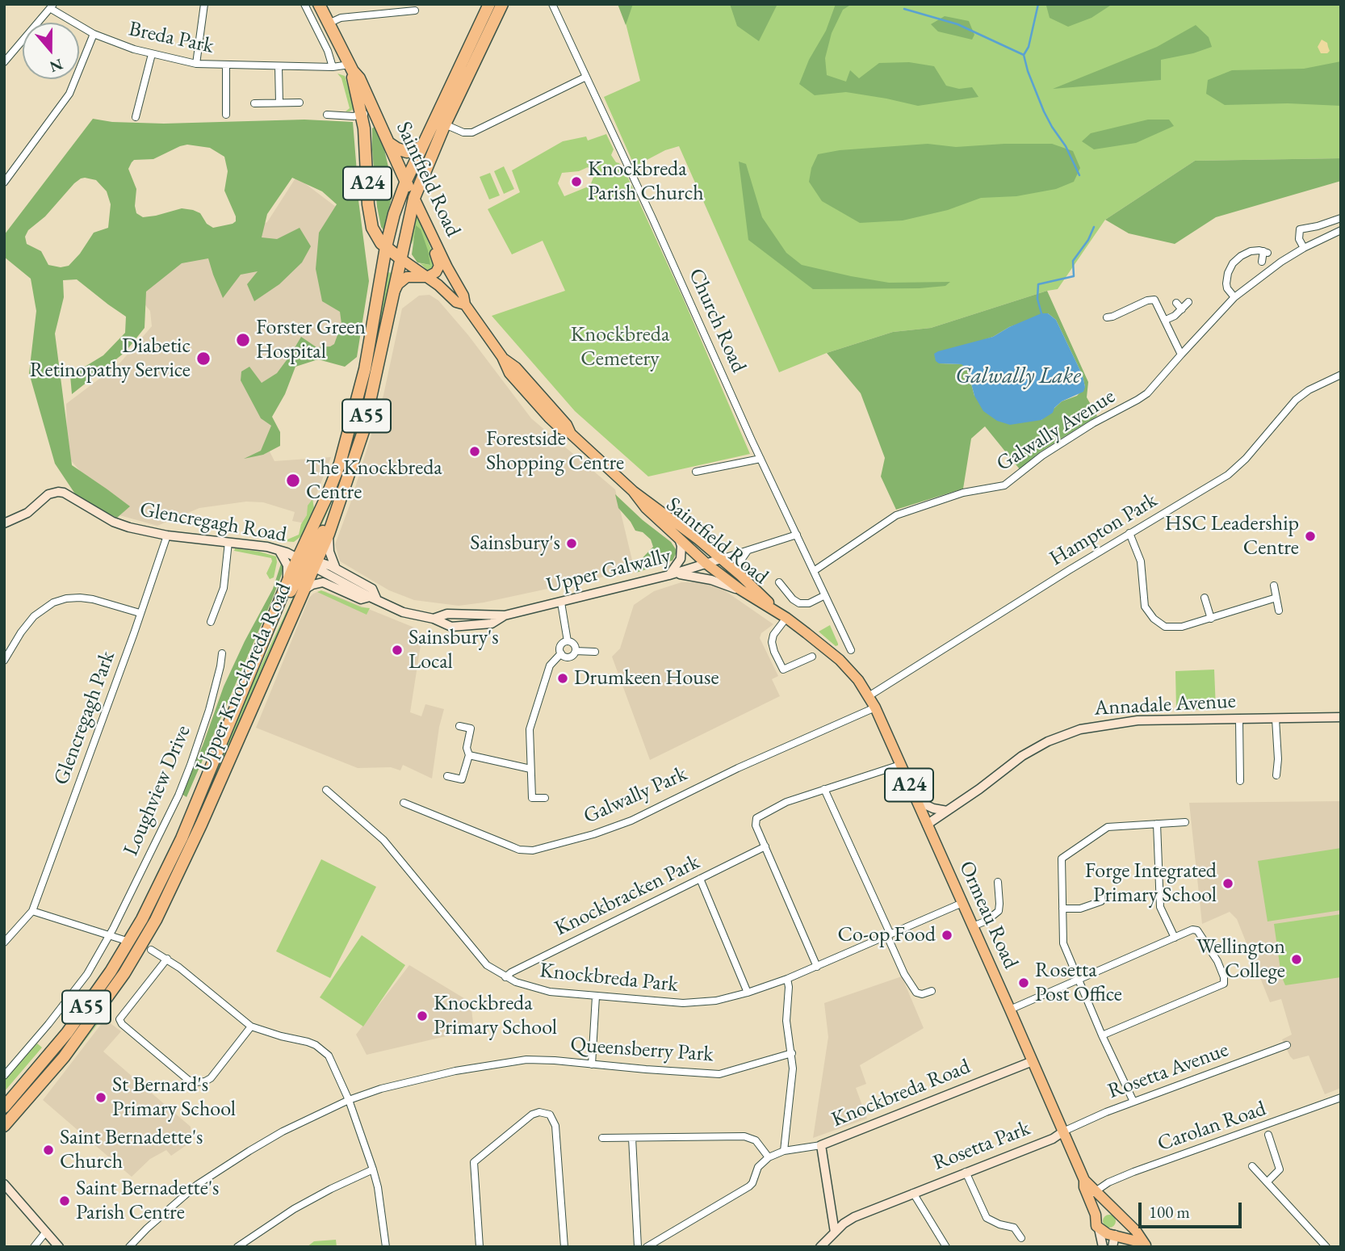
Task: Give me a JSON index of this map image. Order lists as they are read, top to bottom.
{
  "streets": {
    "highway": [
      "Saintfield Road",
      "A24",
      "A55",
      "Upper Knockbreda Road"
    ],
    "main road": ["Ormeau Road"],
    "street": [
      "Breda Park",
      "Church Road",
      "Galwally Avenue",
      "Glencregagh Road",
      "Hampton Park",
      "Upper Galwally",
      "Annadale Avenue",
      "Glencregagh Park",
      "Loughview Drive",
      "Galwally Park",
      "Knockbracken Park",
      "Knockbreda Park",
      "Queensberry Park",
      "Rosetta Avenue",
      "Knockbreda Road",
      "Carolan Road",
      "Rosetta Park"
    ]
  },
  "crossings": [
    ["Breda Park", "Saintfield Road"],
    ["Saintfield Road", "A24"],
    ["Saintfield Road", "A55"],
    ["Saintfield Road", "Upper Galwally"],
    ["Saintfield Road", "Upper Knockbreda Road"],
    ["Saintfield Road", "Ormeau Road"],
    ["Church Road", "Galwally Avenue"],
    ["A55", "Upper Knockbreda Road"],
    ["Glencregagh Road", "Upper Galwally"],
    ["Glencregagh Road", "Upper Knockbreda Road"],
    ["Glencregagh Road", "Glencregagh Park"],
    ["Hampton Park", "Ormeau Road"],
    ["Upper Galwally", "Upper Knockbreda Road"],
    ["Annadale Avenue", "Ormeau Road"],
    ["Galwally Park", "Ormeau Road"],
    ["Knockbracken Park", "Knockbreda Park"],
    ["Ormeau Road", "Knockbreda Park"],
    ["Ormeau Road", "Rosetta Avenue"],
    ["Ormeau Road", "Knockbreda Road"],
    ["Ormeau Road", "Carolan Road"],
    ["Ormeau Road", "Rosetta Park"],
    ["Rosetta Avenue", "Rosetta Park"],
    ["Knockbreda Road", "Rosetta Park"]
  ],
  "water": ["Galwally Lake"],
  "parks": ["Knockbreda Cemetery"],
  "places": [
    "Knockbreda Parish Church",
    "Forster Green Hospital",
    "Diabetic Retinopathy Service",
    "Forestside Shopping Centre",
    "The Knockbreda Centre",
    "HSC Leadership Centre",
    "Sainsbury's",
    "Sainsbury's Local",
    "Drumkeen House",
    "Forge Integrated Primary School",
    "Co-op Food",
    "Wellington College",
    "Rosetta Post Office",
    "Knockbreda Primary School",
    "St Bernard's Primary School",
    "Saint Bernadette's Church",
    "Saint Bernadette's Parish Centre"
  ],
  "scale_bar": "100 m",
  "north": "bottom"
}
